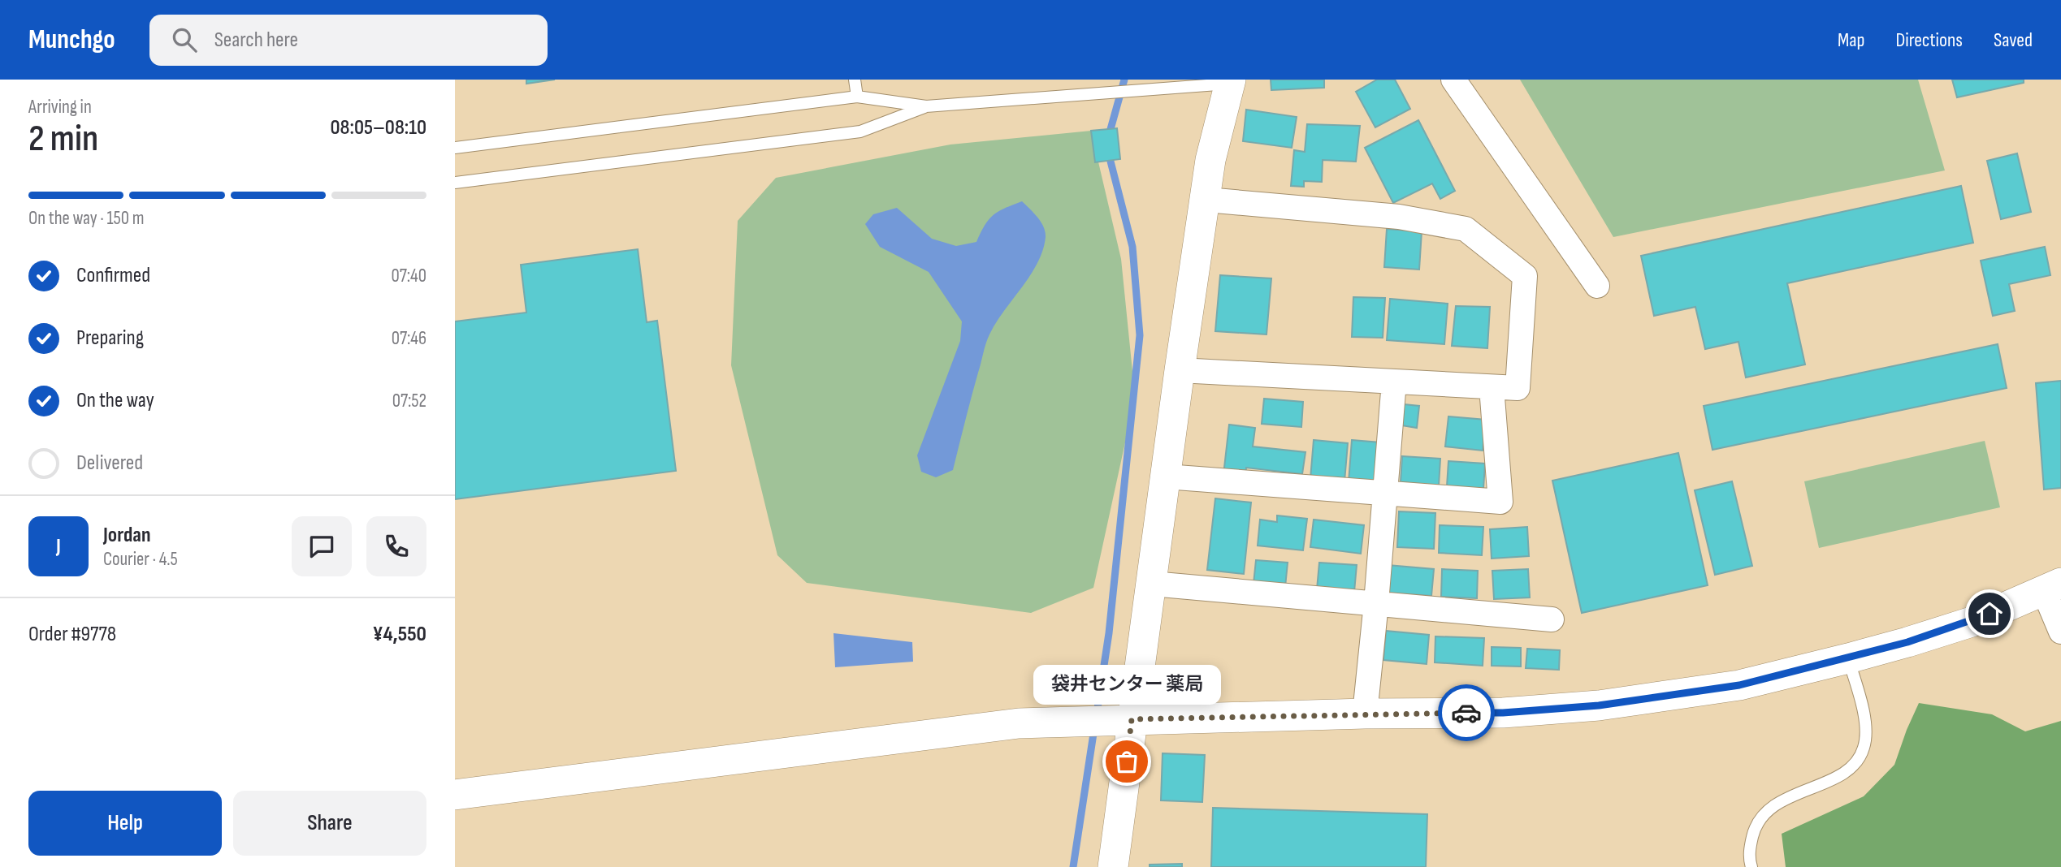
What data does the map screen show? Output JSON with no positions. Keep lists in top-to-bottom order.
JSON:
{
  "places": ["袋井センター 薬局"],
  "page": {
    "header": "Munchgo",
    "search": "Search here",
    "nav": ["Map", "Directions", "Saved"],
    "heading": ["2 min", "Arriving in", "08:05–08:10"],
    "panel": [
      "Jordan",
      "Courier · 4.5",
      "Order #9778",
      "¥4,550"
    ],
    "bar": "On the way · 150 m",
    "list": [
      ["Confirmed", "07:40"],
      ["Preparing", "07:46"],
      ["On the way", "07:52"],
      "Delivered"
    ],
    "round": "J",
    "bubble": "袋井センター 薬局",
    "buttons": ["Help", "Share"]
  }
}
